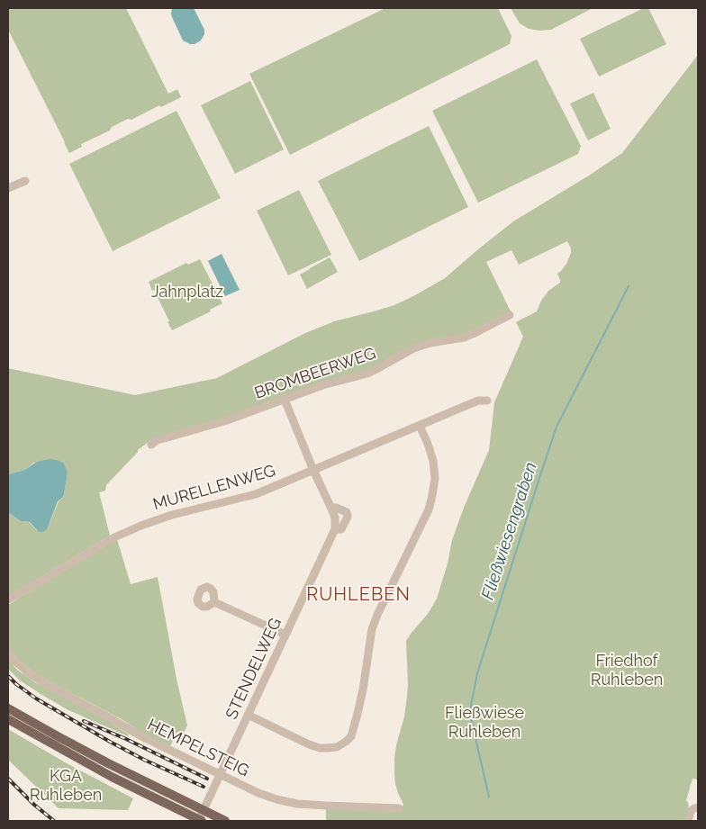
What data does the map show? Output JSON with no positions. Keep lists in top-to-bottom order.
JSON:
{
  "streets": {
    "street": [
      "BROMBEERWEG",
      "MURELLENWEG",
      "STENDELWEG",
      "HEMPELSTEIG"
    ]
  },
  "crossings": [
    ["STENDELWEG", "HEMPELSTEIG"]
  ],
  "districts": ["RUHLEBEN"],
  "water": ["Fließwiesengraben"],
  "parks": [
    "Jahnplatz",
    "Friedhof Ruhleben",
    "Fließwiese Ruhleben",
    "KGA Ruhleben"
  ]
}
